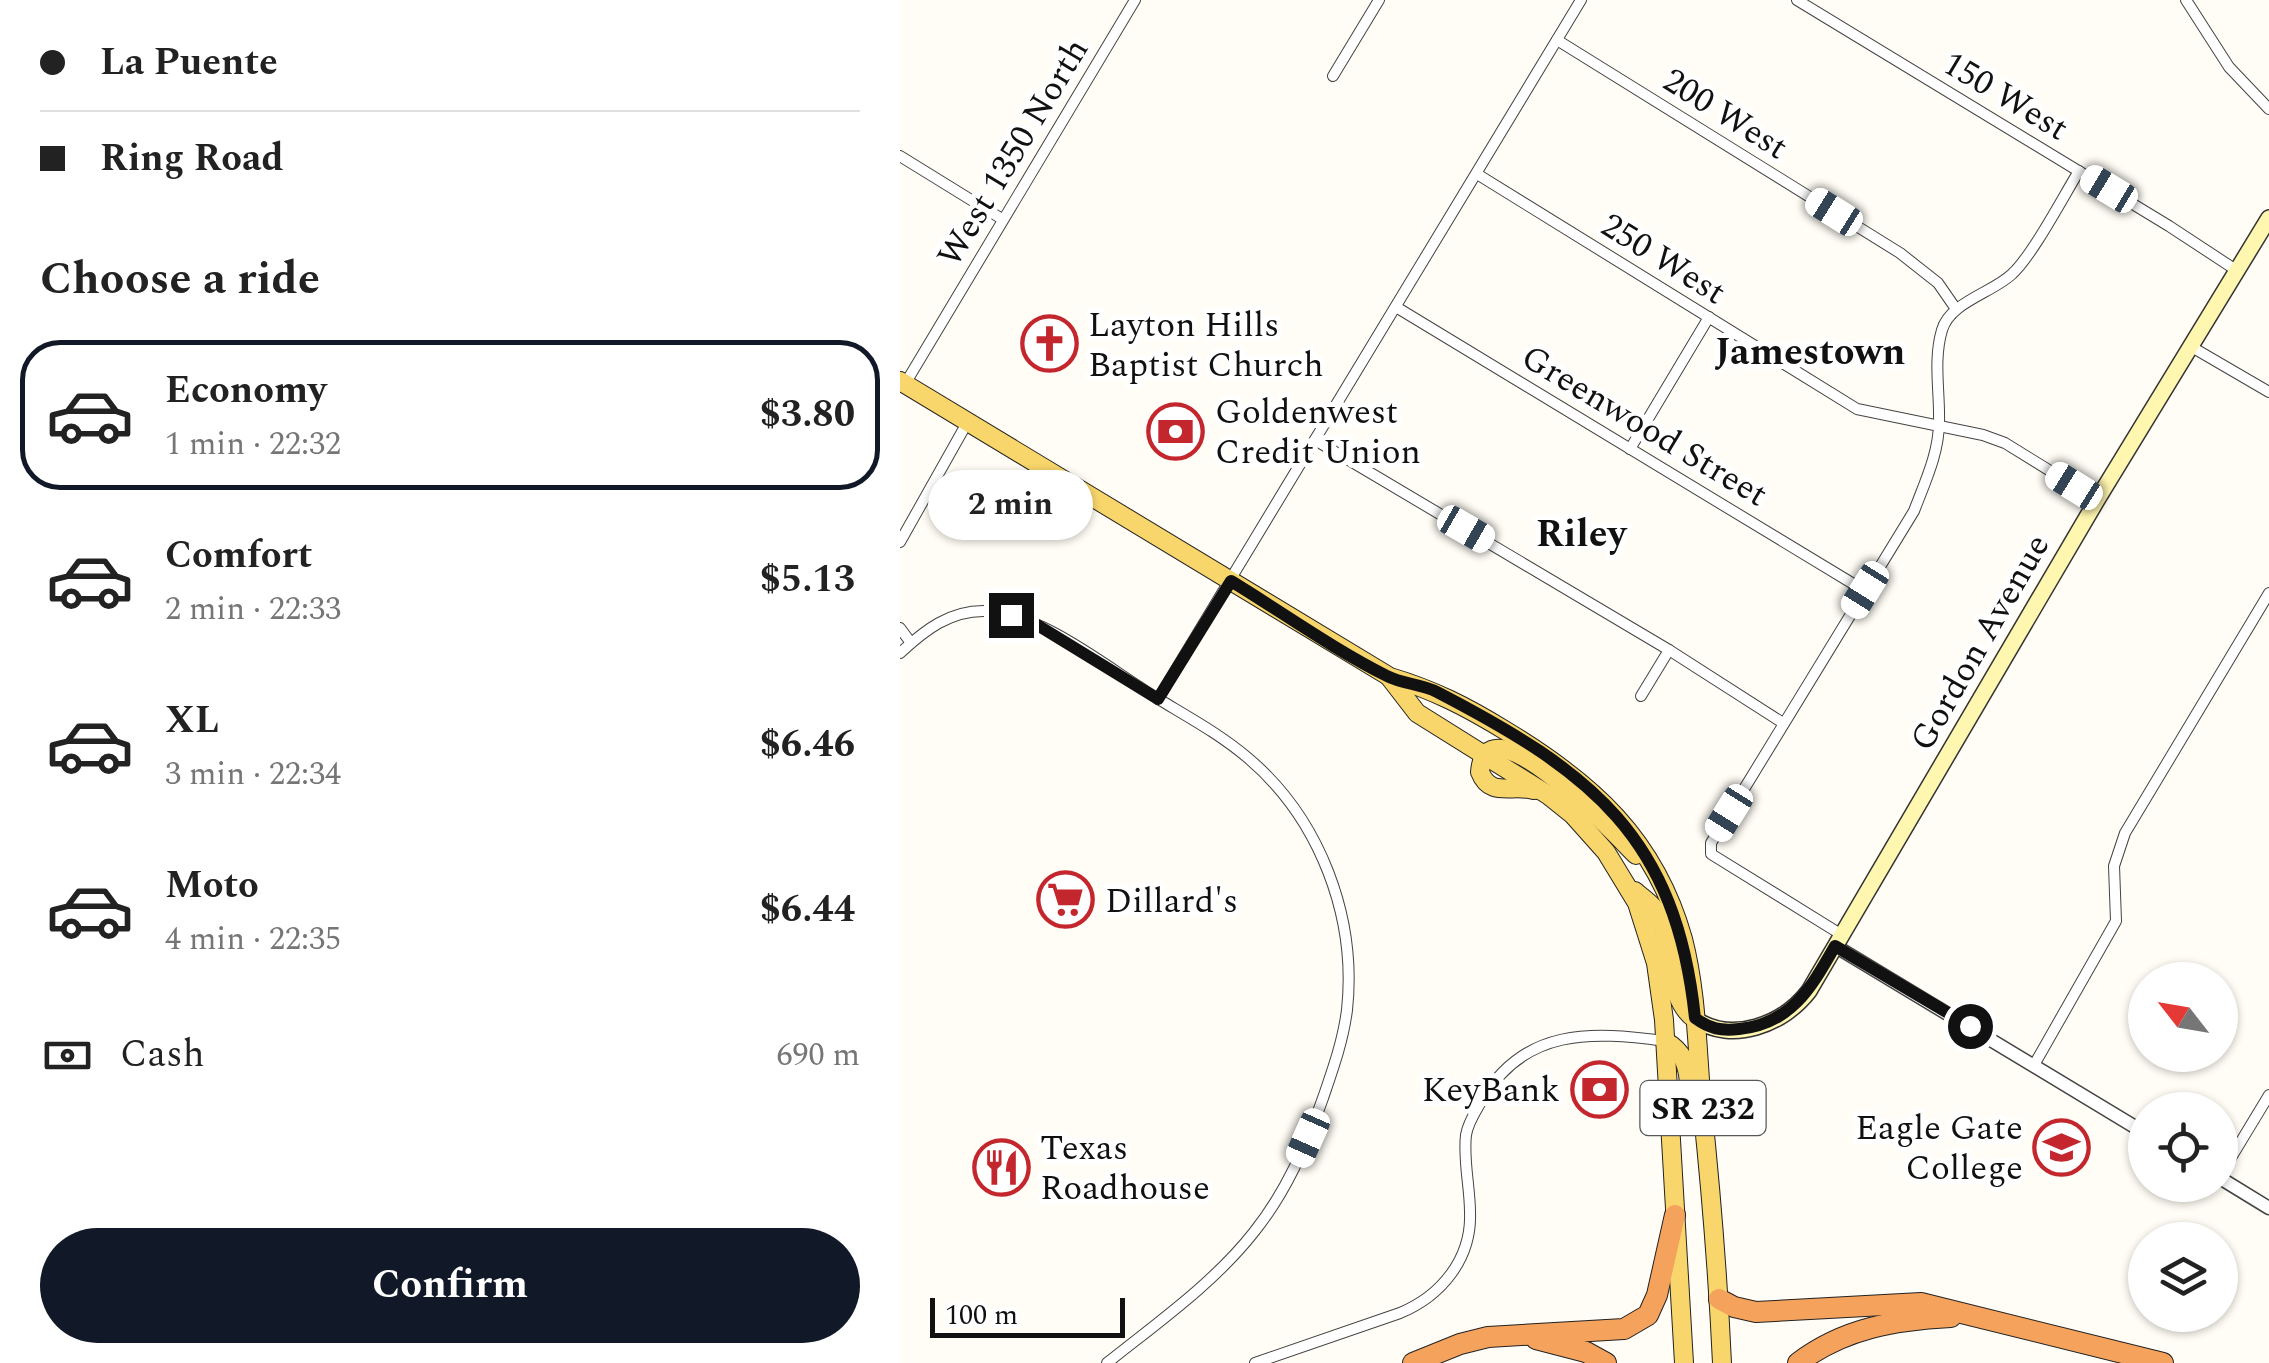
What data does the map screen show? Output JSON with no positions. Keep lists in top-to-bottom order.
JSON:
{
  "streets": {
    "main road": ["Gordon Avenue", "SR 232"],
    "street": [
      "150 West",
      "200 West",
      "West 1350 North",
      "250 West",
      "Greenwood Street"
    ]
  },
  "crossings": [
    ["150 West", "Gordon Avenue"],
    ["West 1350 North", "SR 232"],
    ["250 West", "Gordon Avenue"],
    ["Gordon Avenue", "SR 232"]
  ],
  "districts": ["Jamestown", "Riley"],
  "places": {
    "church": ["Layton Hills Baptist Church"],
    "bank": ["Goldenwest Credit Union", "KeyBank"],
    "supermarket": ["Dillard's"],
    "school or university": ["Eagle Gate College"],
    "restaurant": ["Texas Roadhouse"]
  },
  "scale_bar": "100 m",
  "north": "top left",
  "page": {
    "banner": ["La Puente", "Ring Road"],
    "heading": "Choose a ride",
    "list": [
      {
        "name": "Economy",
        "note": "1 min · 22:32",
        "value": "$3.80"
      },
      {
        "name": "Comfort",
        "note": "2 min · 22:33",
        "value": "$5.13"
      },
      {
        "name": "XL",
        "note": "3 min · 22:34",
        "value": "$6.46"
      },
      {
        "name": "Moto",
        "note": "4 min · 22:35",
        "value": "$6.44"
      }
    ],
    "bubble": "2 min",
    "pay": ["Cash", "690 m"],
    "buttons": "Confirm",
    "scale": "100 m"
  }
}
